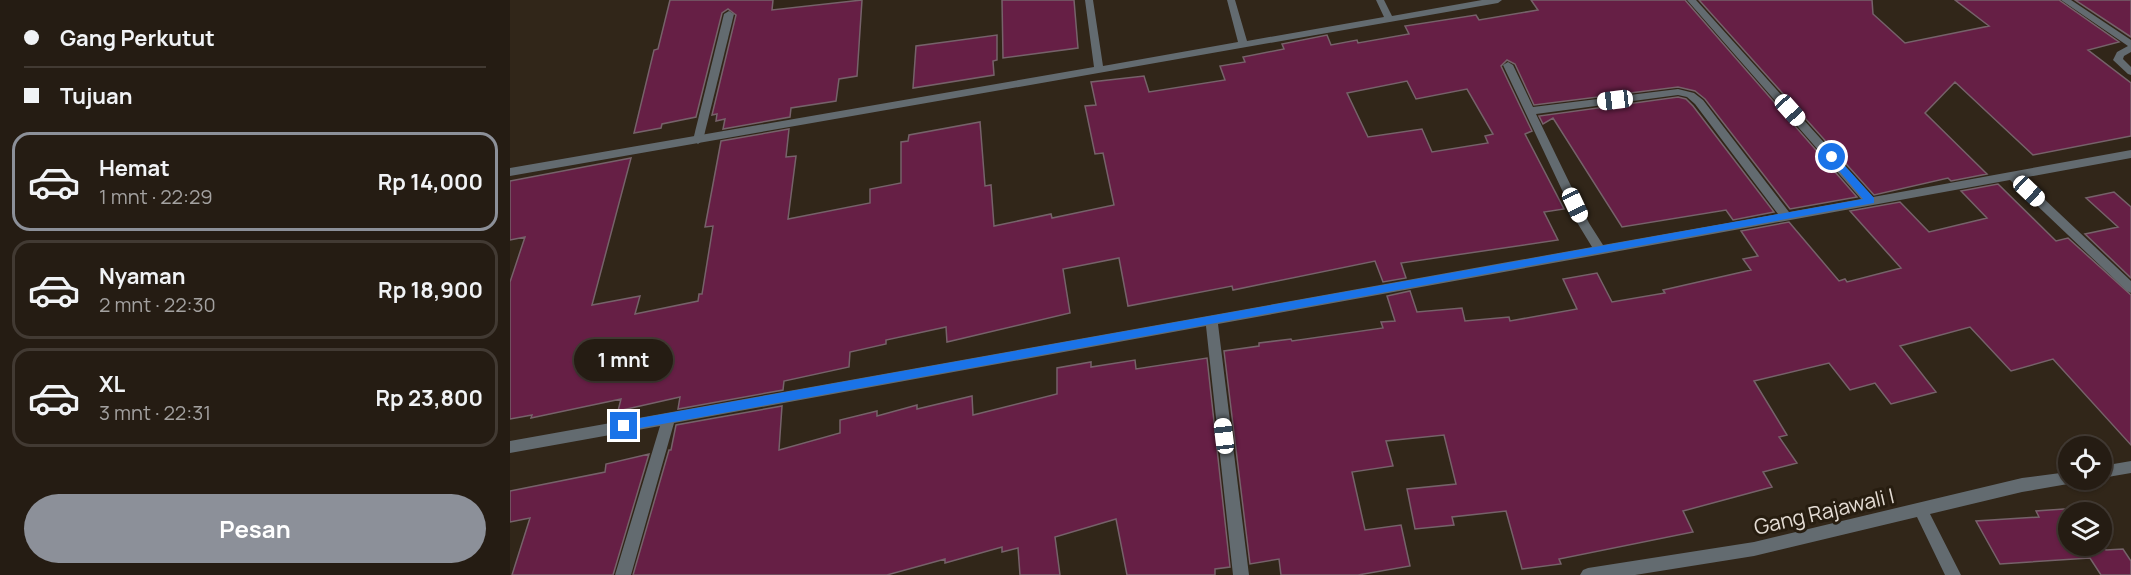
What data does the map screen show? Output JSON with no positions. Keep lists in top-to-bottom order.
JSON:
{
  "streets": {
    "street": ["Gang Rajawali I"]
  },
  "page": {
    "banner": ["Gang Perkutut", "Tujuan"],
    "list": [
      {
        "name": "Hemat",
        "note": "1 mnt · 22:29",
        "value": "Rp 14,000"
      },
      {
        "name": "Nyaman",
        "note": "2 mnt · 22:30",
        "value": "Rp 18,900"
      },
      {
        "name": "XL",
        "note": "3 mnt · 22:31",
        "value": "Rp 23,800"
      }
    ],
    "bubble": "1 mnt",
    "buttons": "Pesan"
  }
}
